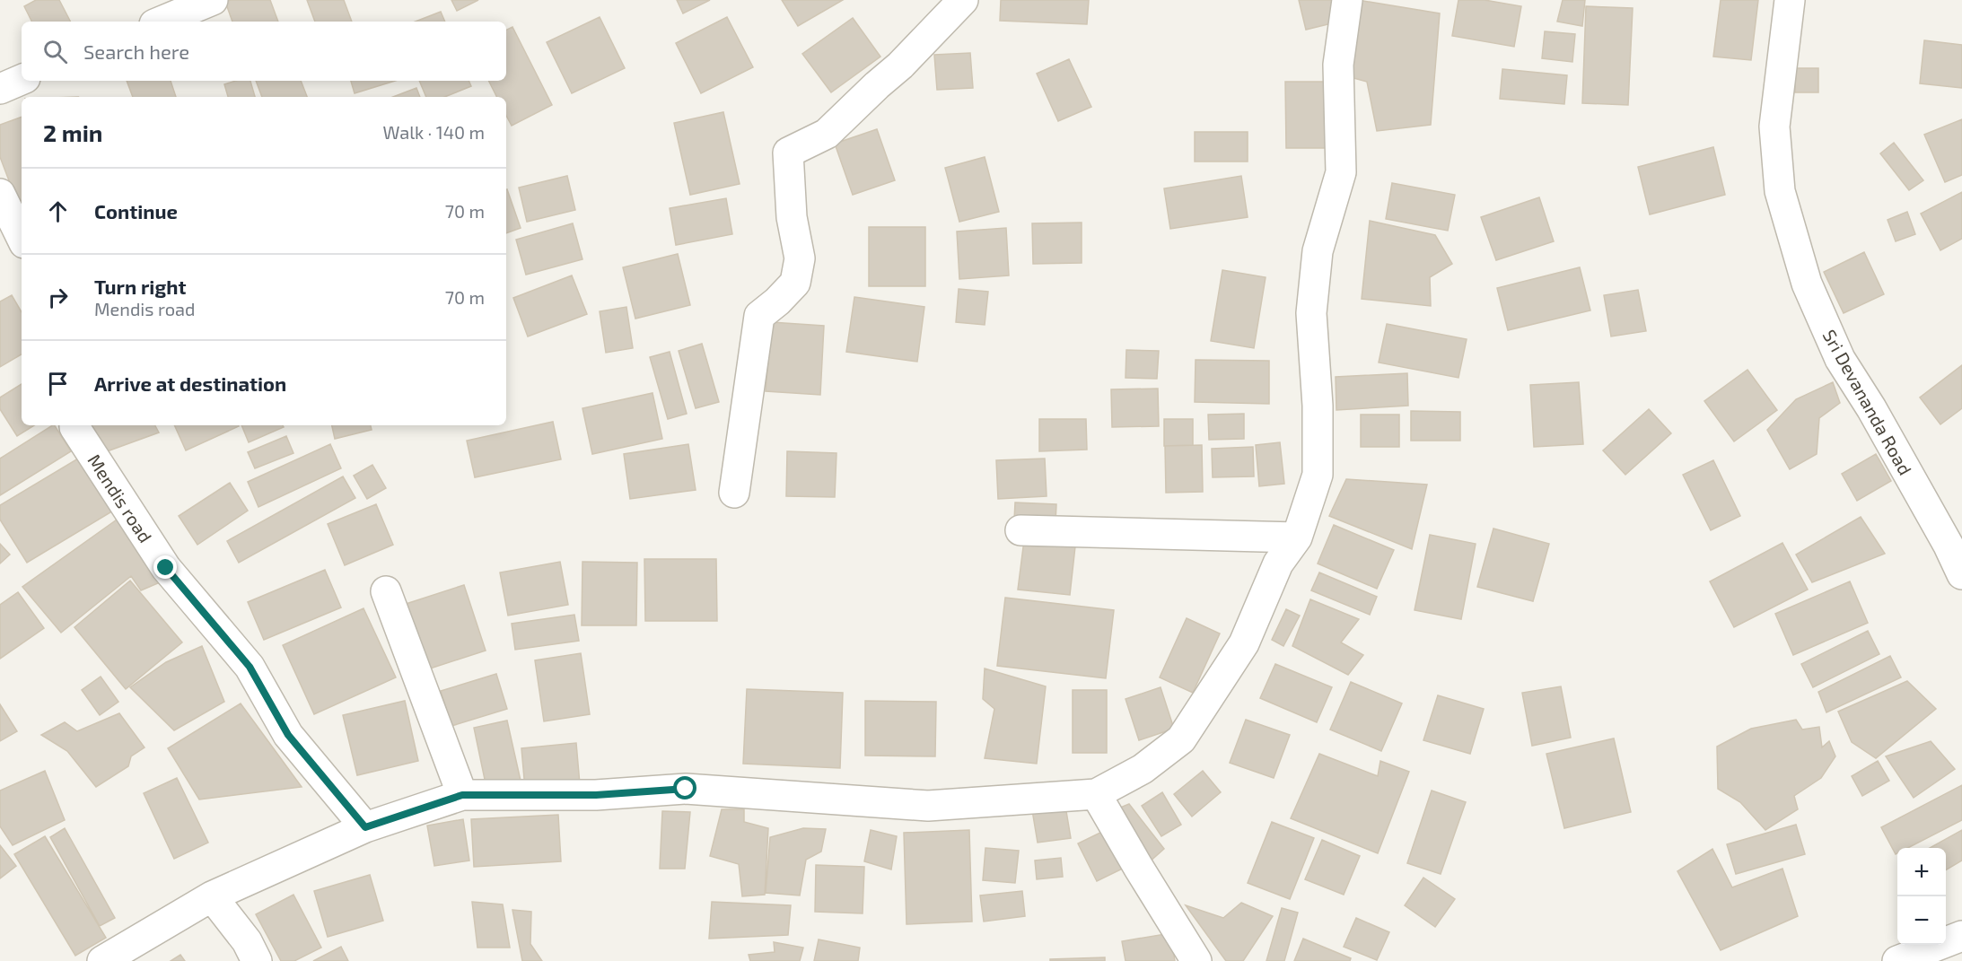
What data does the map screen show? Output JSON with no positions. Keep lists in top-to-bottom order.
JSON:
{
  "streets": {
    "street": ["Sri Devananda Road", "Mendis road"]
  },
  "page": {
    "search": "Search here",
    "heading": ["2 min", "Walk · 140 m"],
    "list": [
      ["Continue", "70 m"],
      ["Turn right", "Mendis road", "70 m"],
      "Arrive at destination"
    ],
    "map_buttons": ["+", "−"]
  }
}
